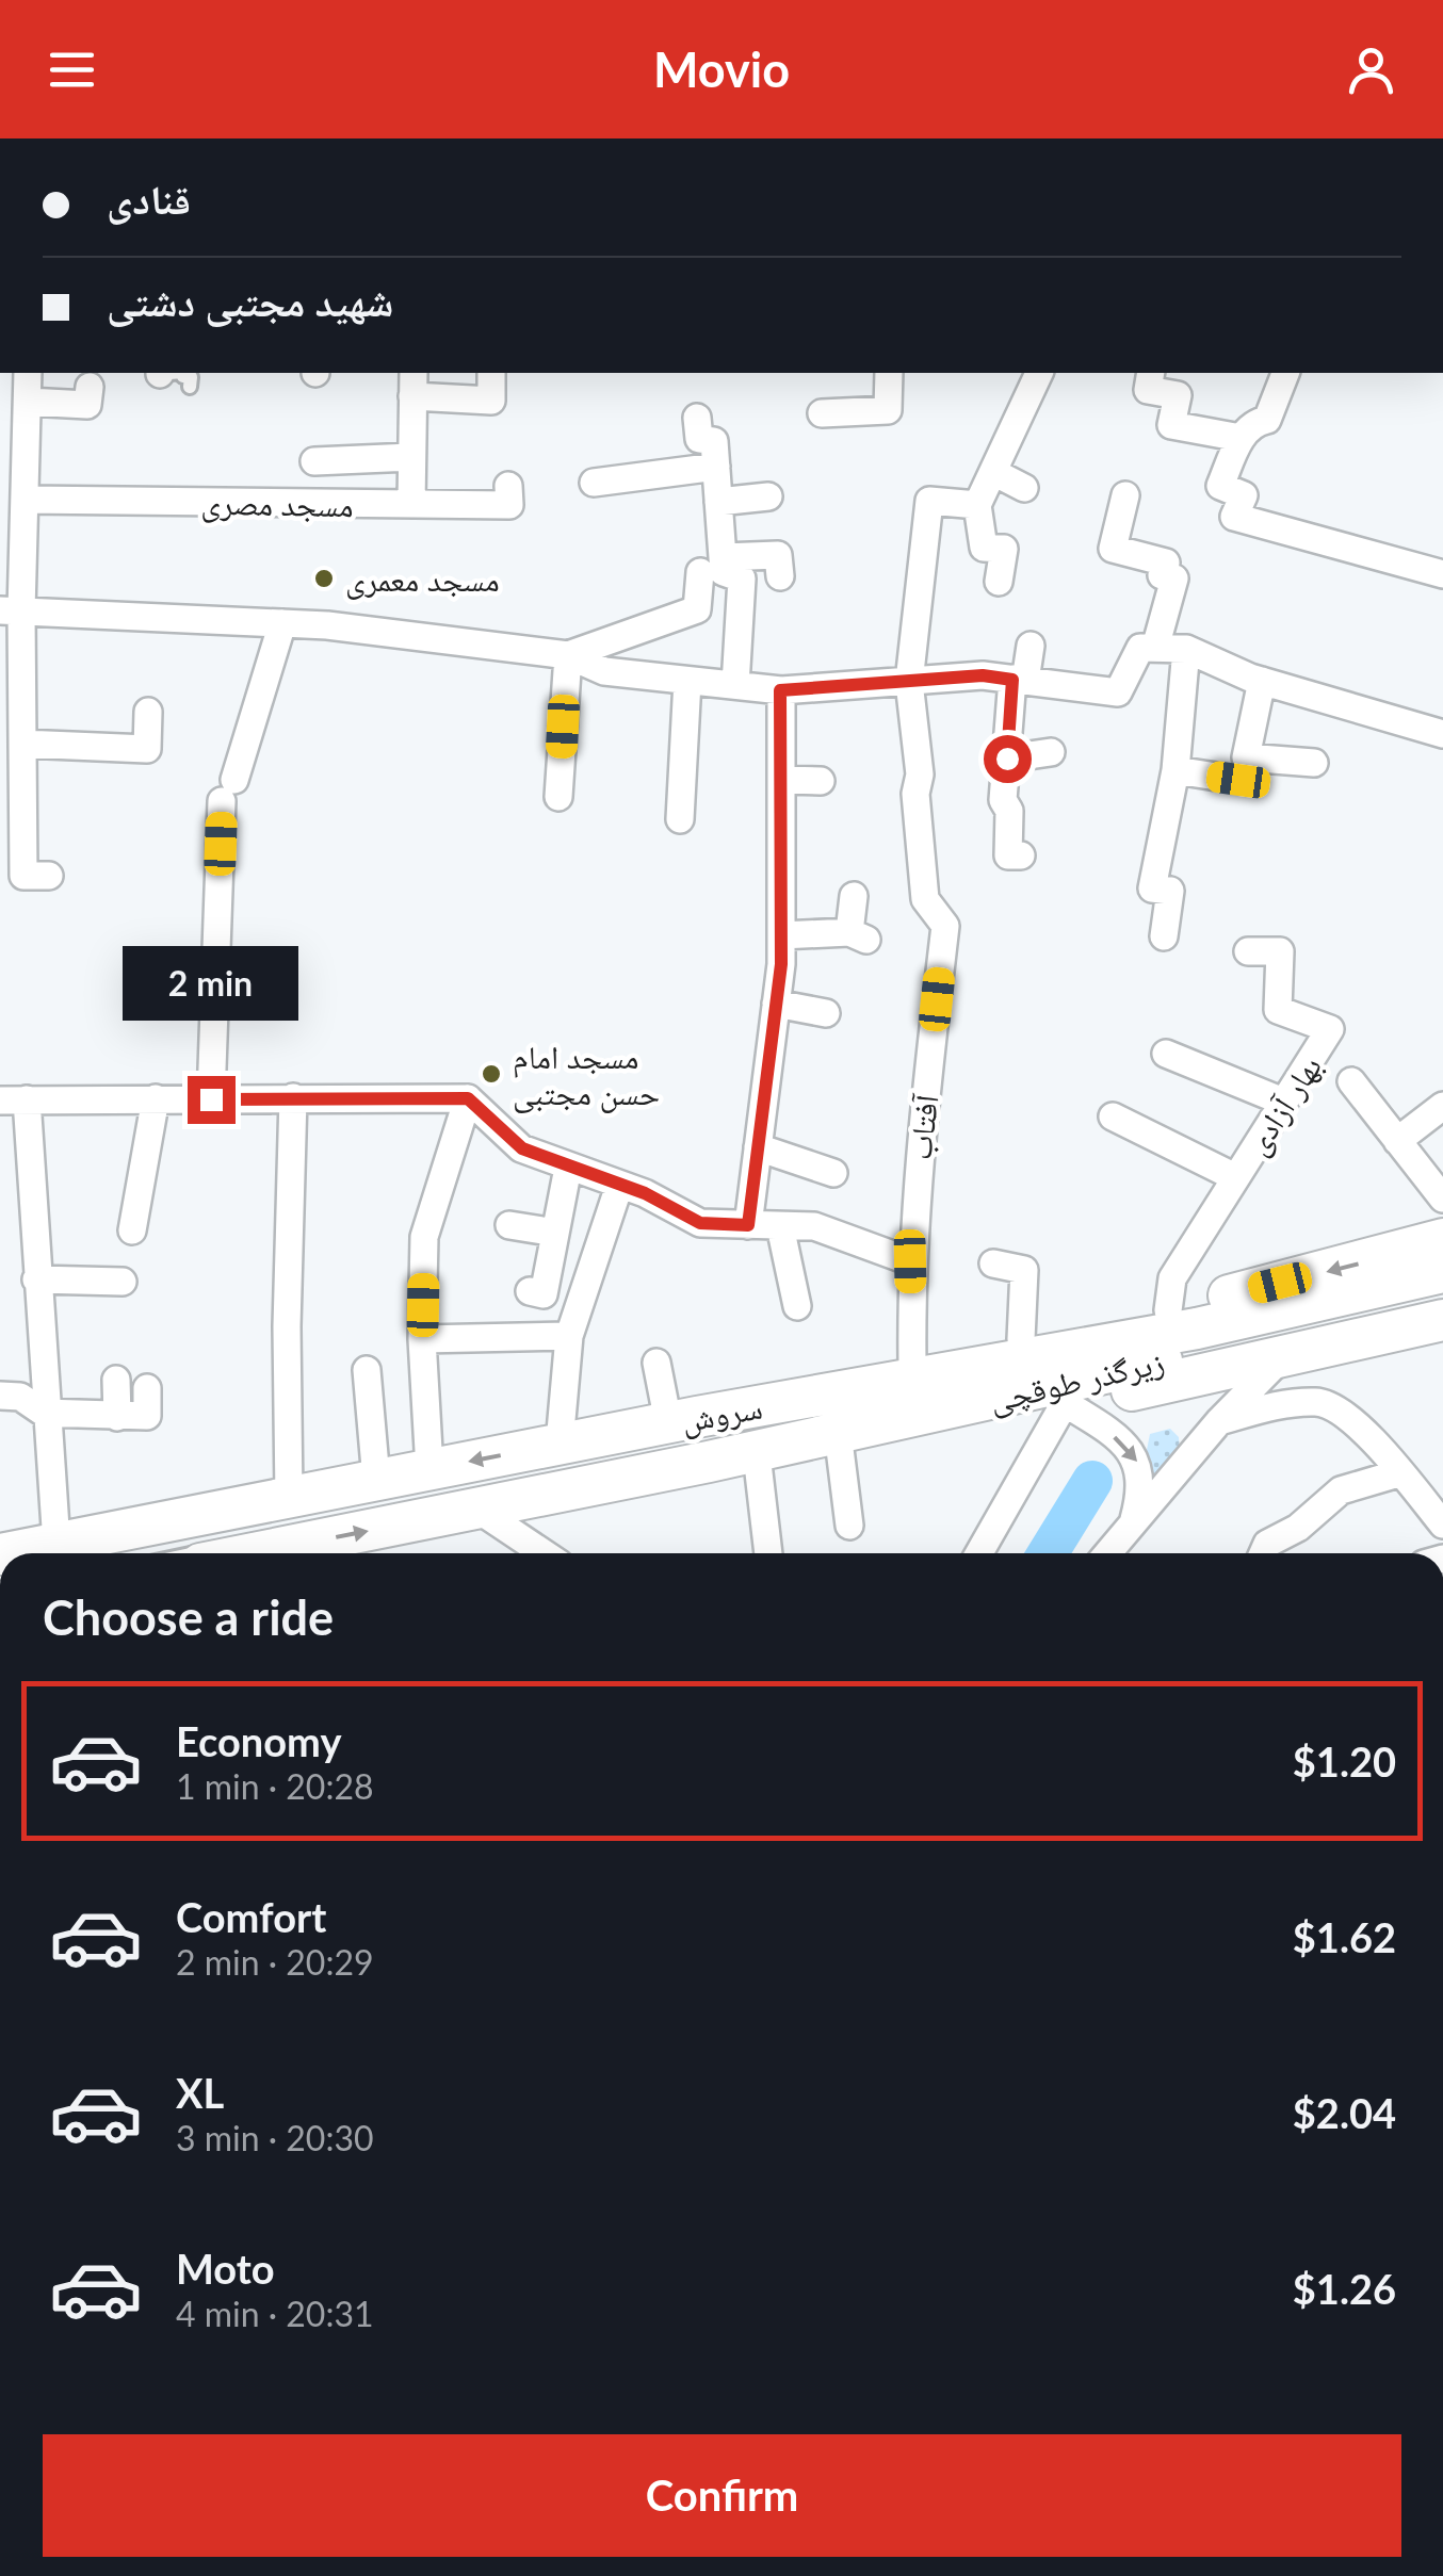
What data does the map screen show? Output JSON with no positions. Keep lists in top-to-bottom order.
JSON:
{
  "streets": {
    "main road": ["زیرگذر طوقچی", "سروش"],
    "street": ["مسجد مصری", "بهار آزادی", "آفتاب"]
  },
  "crossings": [
    ["زیرگذر طوقچی", "سروش"]
  ],
  "places": ["مسجد معمری", "مسجد امام حسن مجتبی"],
  "page": {
    "header": "Movio",
    "banner": ["قنادی", "شهید مجتبی دشتی"],
    "bubble": "2 min",
    "heading": "Choose a ride",
    "list": [
      {
        "name": "Economy",
        "note": "1 min · 20:28",
        "value": "$1.20"
      },
      {
        "name": "Comfort",
        "note": "2 min · 20:29",
        "value": "$1.62"
      },
      {
        "name": "XL",
        "note": "3 min · 20:30",
        "value": "$2.04"
      },
      {
        "name": "Moto",
        "note": "4 min · 20:31",
        "value": "$1.26"
      }
    ],
    "buttons": "Confirm"
  }
}
